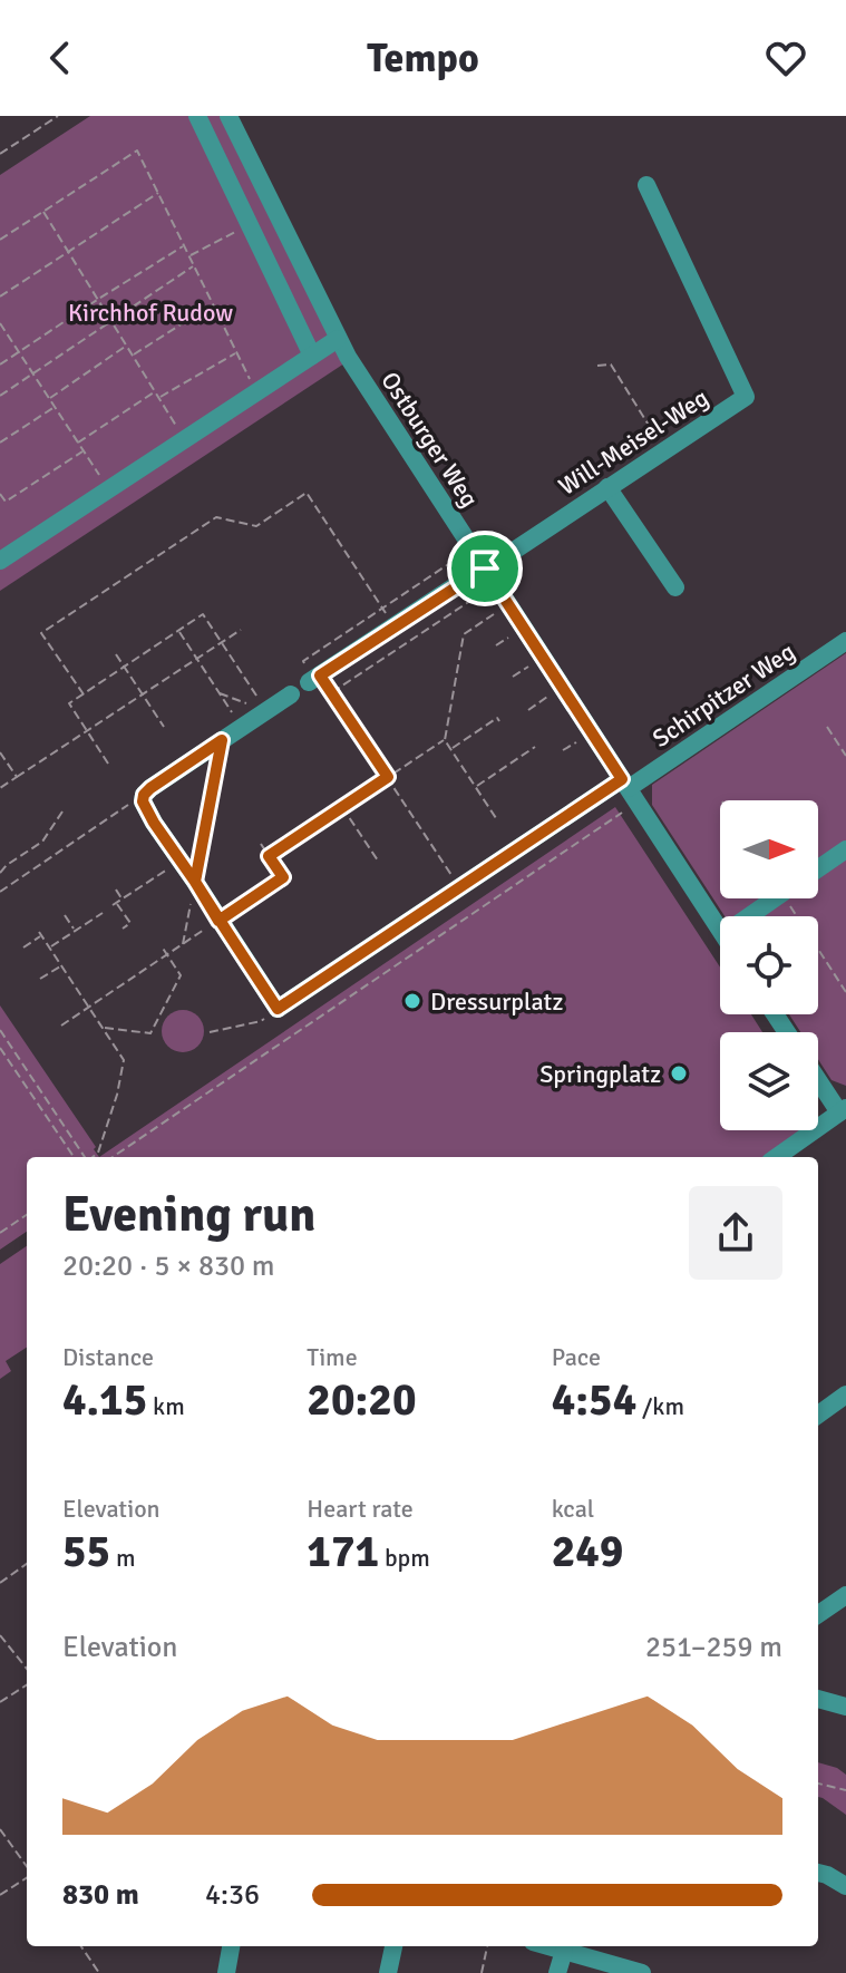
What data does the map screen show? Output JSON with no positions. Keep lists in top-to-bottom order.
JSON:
{
  "streets": {
    "street": ["Ostburger Weg", "Will-Meisel-Weg", "Schirpitzer Weg"]
  },
  "crossings": [
    ["Ostburger Weg", "Will-Meisel-Weg"],
    ["Ostburger Weg", "Schirpitzer Weg"]
  ],
  "parks": ["Kirchhof Rudow"],
  "places": ["Dressurplatz", "Springplatz"],
  "north": "right",
  "page": {
    "header": "Tempo",
    "heading": ["Evening run", "20:20 · 5 × 830 m"],
    "stats": [
      ["Distance", "4.15 km"],
      ["Time", "20:20"],
      ["Pace", "4:54 /km"],
      ["Elevation", "55 m"],
      ["Heart rate", "171 bpm"],
      ["kcal", "249"]
    ],
    "chart": ["Elevation", "251–259 m"],
    "list": [
      {
        "name": "830 m",
        "note": "4:36"
      }
    ]
  }
}
